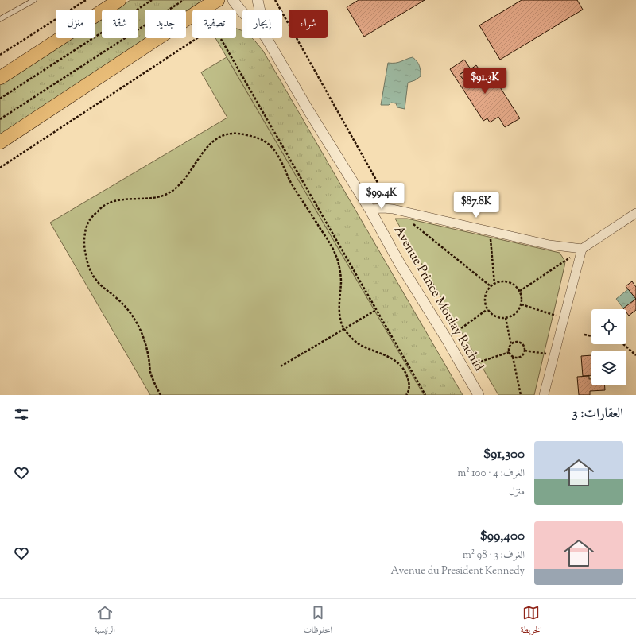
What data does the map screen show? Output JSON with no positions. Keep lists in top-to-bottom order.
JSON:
{
  "streets": {
    "street": ["Avenue Prince Moulay Rachid"]
  },
  "page": {
    "chip": [
      "شراء",
      "إيجار",
      "تصفية",
      "جديد",
      "شقة",
      "منزل"
    ],
    "price": ["$91.3K", "$99.4K", "$87.8K"],
    "heading": "العقارات: 3",
    "list": [
      {
        "name": "$91,300",
        "note": "الغرف: 4 · 100 m² · منزل"
      },
      {
        "name": "$99,400",
        "note": "الغرف: 3 · 98 m² · Avenue du President Kennedy"
      }
    ],
    "tabs": ["الخريطة", "المحفوظات", "الرئيسية"]
  }
}
